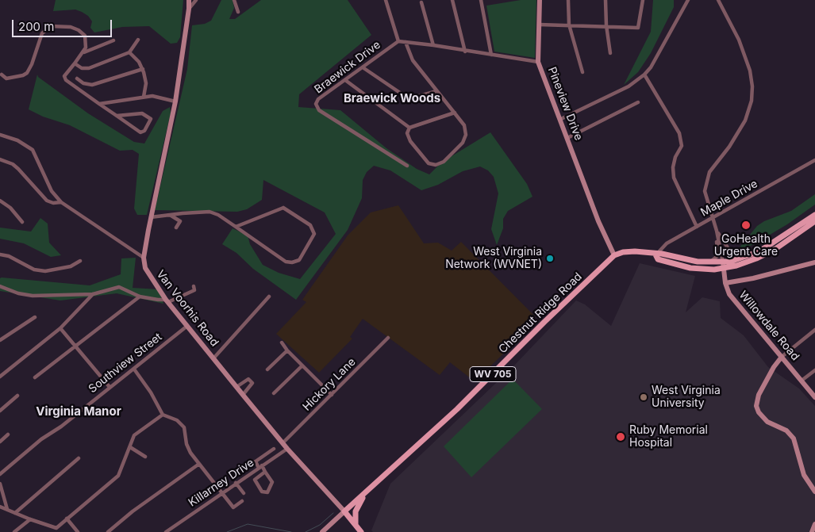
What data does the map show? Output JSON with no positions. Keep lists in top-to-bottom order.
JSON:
{
  "streets": {
    "main road": ["Van Voorhis Road", "Chestnut Ridge Road", "WV 705"],
    "street": [
      "Braewick Drive",
      "Pineview Drive",
      "Maple Drive",
      "Willowdale Road",
      "Southview Street",
      "Hickory Lane",
      "Killarney Drive"
    ]
  },
  "crossings": [
    ["Pineview Drive", "Chestnut Ridge Road"],
    ["Van Voorhis Road", "Chestnut Ridge Road"],
    ["Van Voorhis Road", "Southview Street"],
    ["Van Voorhis Road", "Hickory Lane"],
    ["Van Voorhis Road", "Killarney Drive"]
  ],
  "districts": ["Braewick Woods", "Virginia Manor"],
  "places": [
    "GoHealth Urgent Care",
    "West Virginia Network (WVNET)",
    "West Virginia University",
    "Ruby Memorial Hospital"
  ],
  "scale_bar": "200 m"
}
